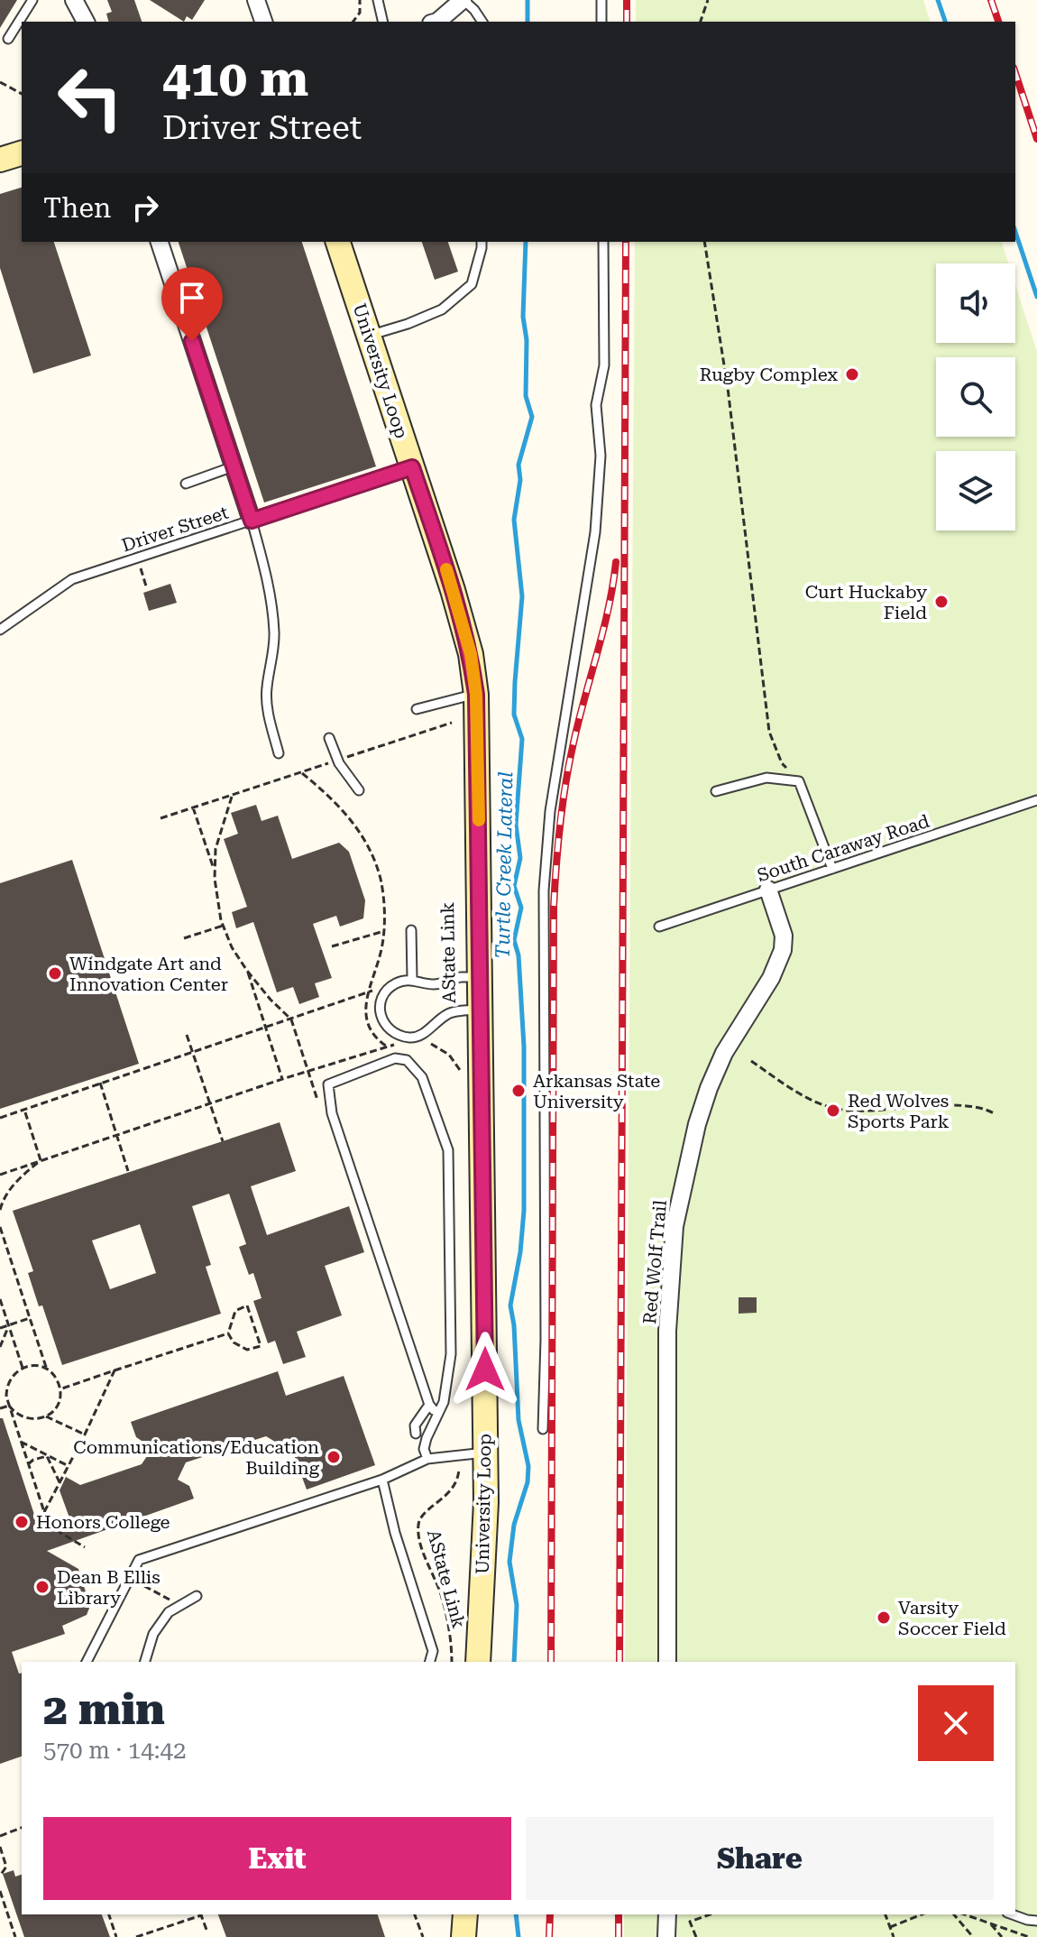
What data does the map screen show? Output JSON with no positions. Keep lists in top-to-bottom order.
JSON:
{
  "streets": {
    "street": ["University Loop", "Red Wolf Trail"],
    "lane": ["Driver Street", "South Caraway Road"],
    "path": ["AState Link"]
  },
  "crossings": [
    ["University Loop", "Driver Street"],
    ["South Caraway Road", "Red Wolf Trail"]
  ],
  "water": ["Turtle Creek Lateral"],
  "places": [
    "Rugby Complex",
    "Curt Huckaby Field",
    "Windgate Art and Innovation Center",
    "Arkansas State University",
    "Red Wolves Sports Park",
    "Communications/Education Building",
    "Honors College",
    "Dean B Ellis Library",
    "Varsity Soccer Field"
  ],
  "page": {
    "turn": ["410 m", "Driver Street"],
    "then": "Then",
    "heading": ["2 min", "570 m · 14:42"],
    "buttons": ["Exit", "Share"]
  }
}
